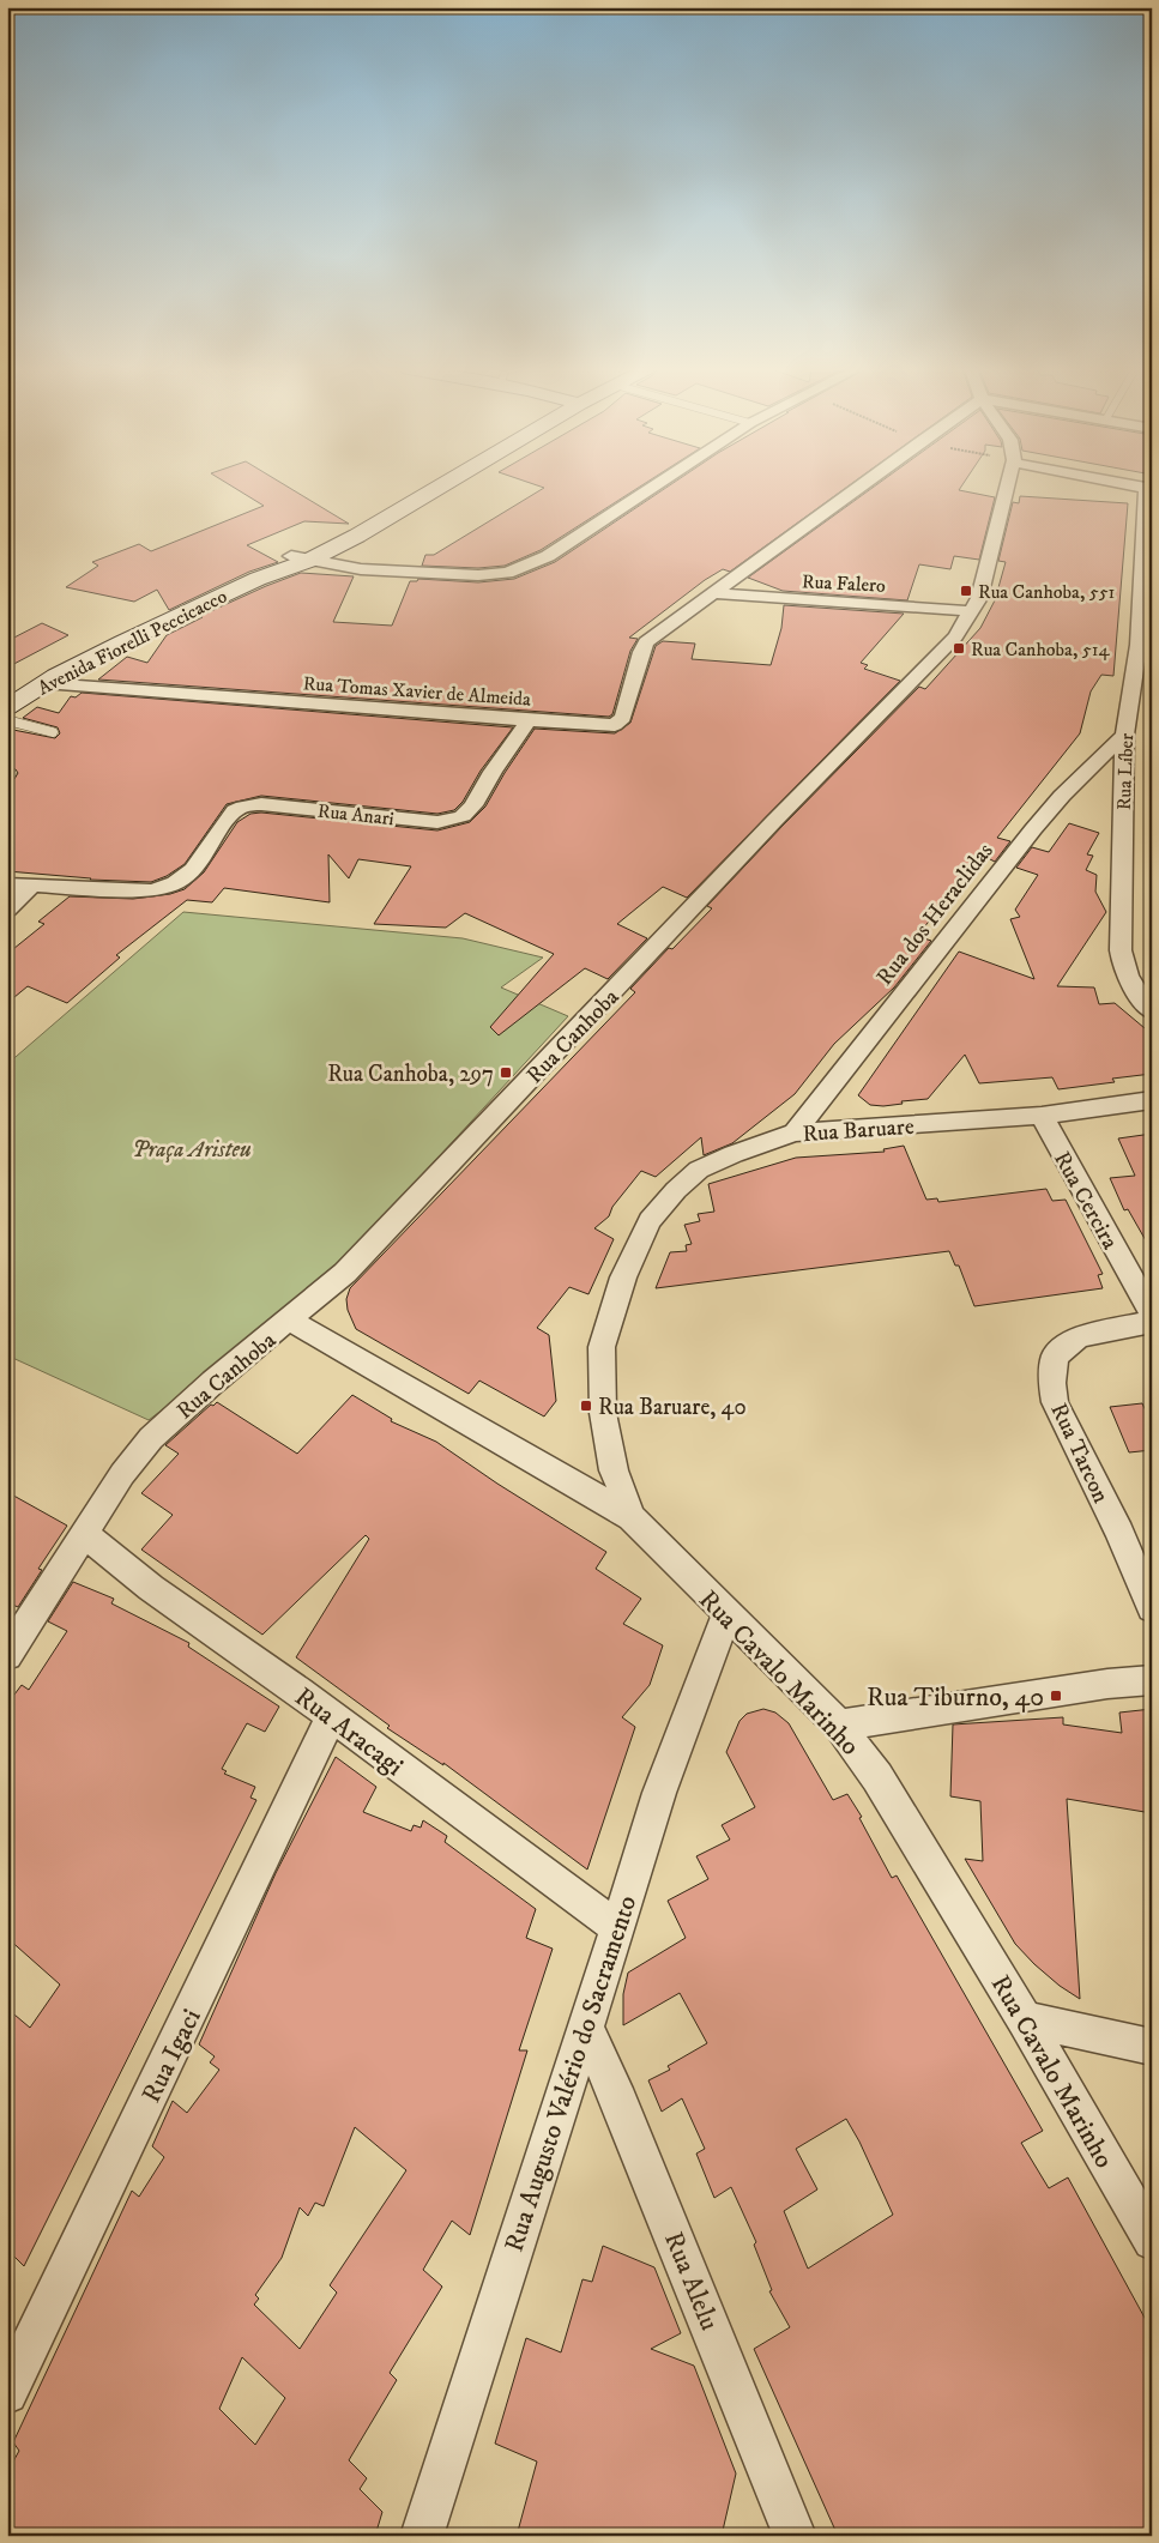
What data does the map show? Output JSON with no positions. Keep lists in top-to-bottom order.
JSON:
{
  "streets": {
    "main road": ["Avenida Fiorelli Peccicacco"],
    "street": [
      "Rua Falero",
      "Rua Tomas Xavier de Almeida",
      "Rua Líber",
      "Rua Anari",
      "Rua dos Heraclidas",
      "Rua Canhoba",
      "Rua Baruare",
      "Rua Cercira",
      "Rua Tarcon",
      "Rua Cavalo Marinho",
      "Rua Aracagi",
      "Rua Igaci",
      "Rua Augusto Valério do Sacramento",
      "Rua Alelu"
    ]
  },
  "crossings": [
    ["Rua Falero", "Rua Tomas Xavier de Almeida"],
    ["Rua Falero", "Rua Canhoba"],
    ["Avenida Fiorelli Peccicacco", "Rua Tomas Xavier de Almeida"],
    ["Rua Tomas Xavier de Almeida", "Rua Anari"],
    ["Rua Líber", "Rua dos Heraclidas"],
    ["Rua dos Heraclidas", "Rua Baruare"],
    ["Rua Canhoba", "Rua Cavalo Marinho"],
    ["Rua Canhoba", "Rua Aracagi"],
    ["Rua Baruare", "Rua Cercira"],
    ["Rua Baruare", "Rua Cavalo Marinho"],
    ["Rua Cavalo Marinho", "Rua Augusto Valério do Sacramento"],
    ["Rua Aracagi", "Rua Igaci"],
    ["Rua Aracagi", "Rua Augusto Valério do Sacramento"],
    ["Rua Augusto Valério do Sacramento", "Rua Alelu"]
  ],
  "parks": ["Praça Aristeu"],
  "places": {
    "transit": [
      "Rua Canhoba, 551",
      "Rua Canhoba, 514",
      "Rua Canhoba, 297",
      "Rua Baruare, 40",
      "Rua Tiburno, 40"
    ]
  }
}
